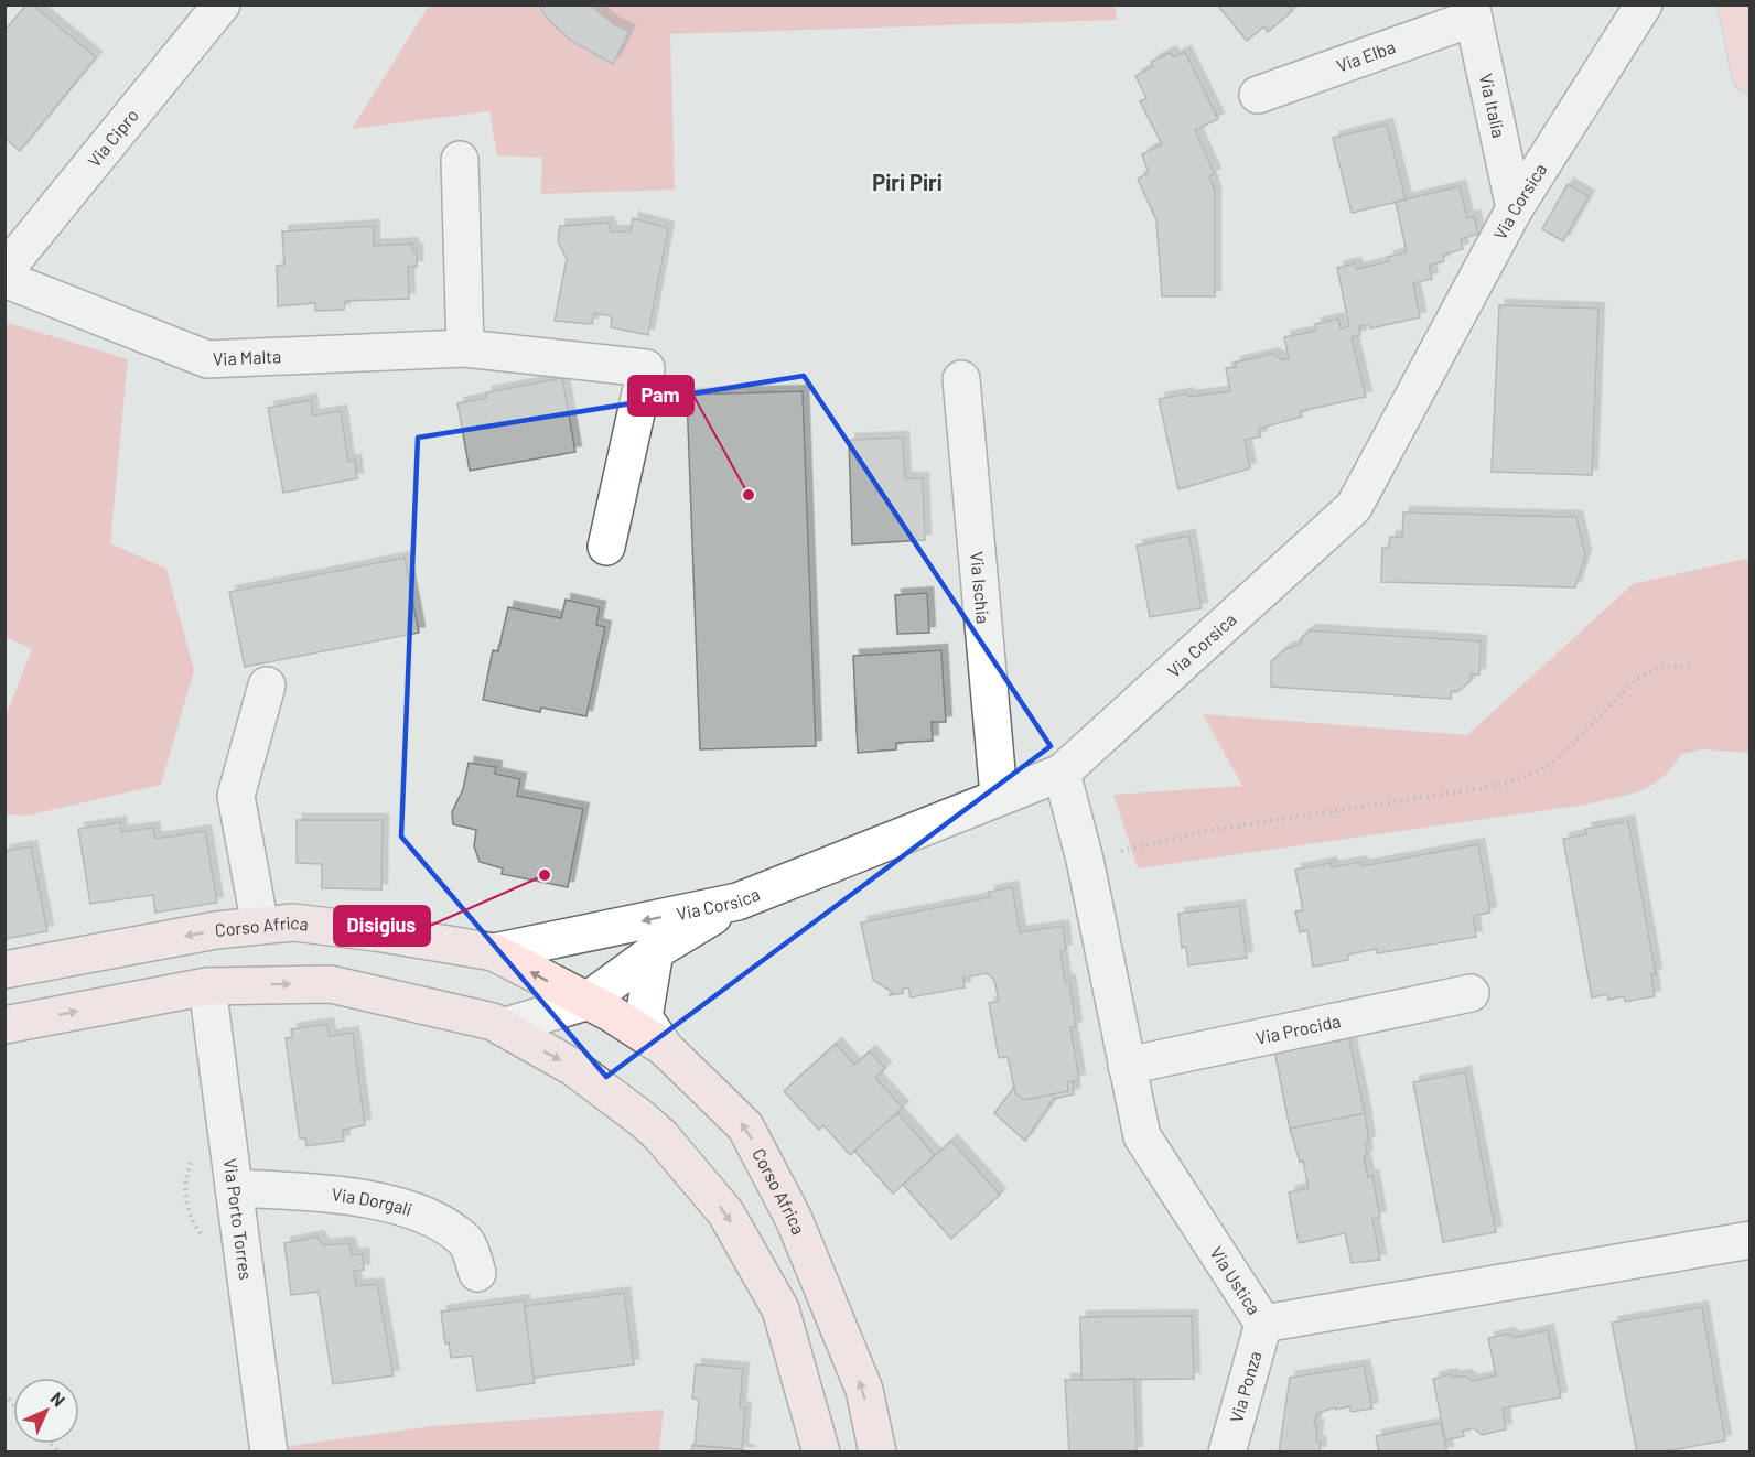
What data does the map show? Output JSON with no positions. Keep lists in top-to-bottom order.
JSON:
{
  "streets": {
    "street": [
      "Via Elba",
      "Via Italia",
      "Via Cipro",
      "Via Corsica",
      "Via Malta",
      "Via Ischia",
      "Corso Africa",
      "Via Procida",
      "Via Dorgali",
      "Via Porto Torres",
      "Via Ustica",
      "Via Ponza"
    ]
  },
  "crossings": [
    ["Via Elba", "Via Italia"],
    ["Via Italia", "Via Corsica"],
    ["Via Corsica", "Via Ischia"],
    ["Via Corsica", "Corso Africa"],
    ["Via Corsica", "Via Ustica"],
    ["Via Procida", "Via Ustica"],
    ["Via Dorgali", "Via Porto Torres"],
    ["Via Ustica", "Via Ponza"]
  ],
  "districts": ["Piri Piri"],
  "places": ["Pam", "Disigius"],
  "north": "top right"
}
